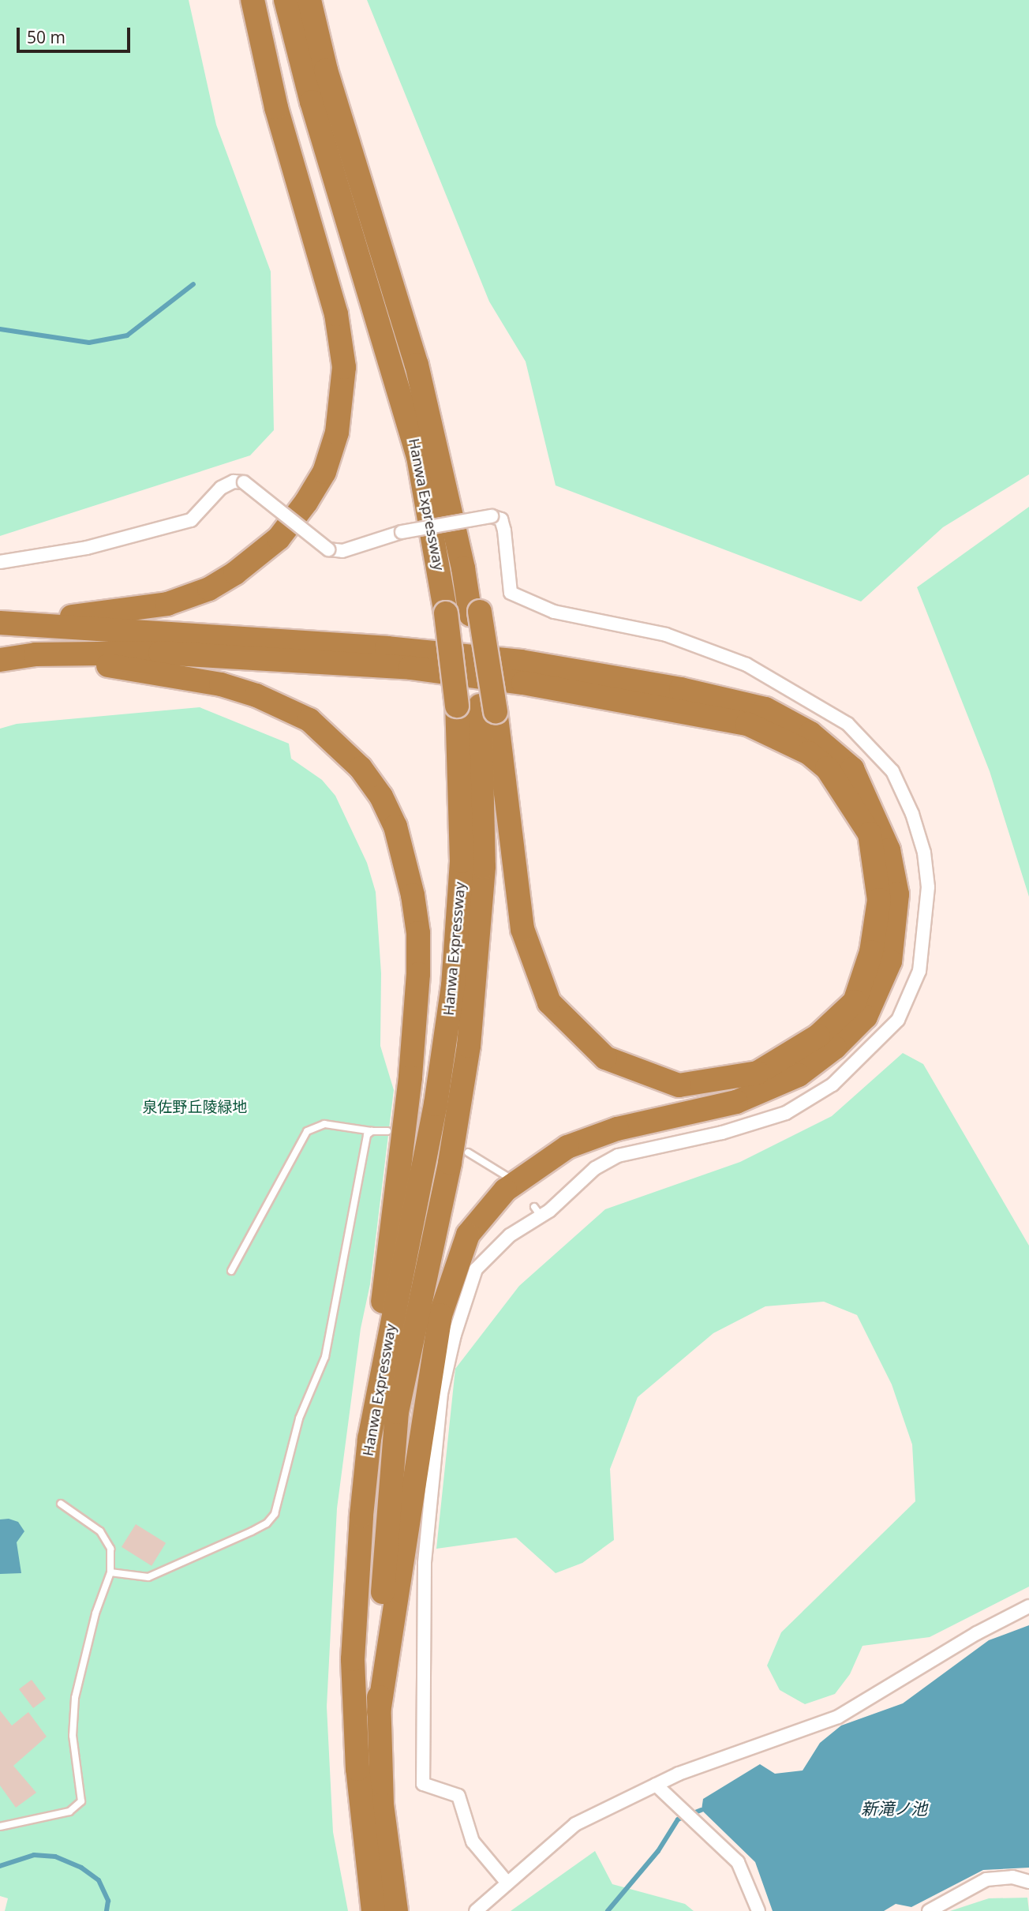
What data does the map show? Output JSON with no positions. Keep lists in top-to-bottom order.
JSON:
{
  "streets": {
    "highway": ["Hanwa Expressway"]
  },
  "water": ["新滝ノ池"],
  "parks": ["泉佐野丘陵緑地"],
  "scale_bar": "50 m"
}
